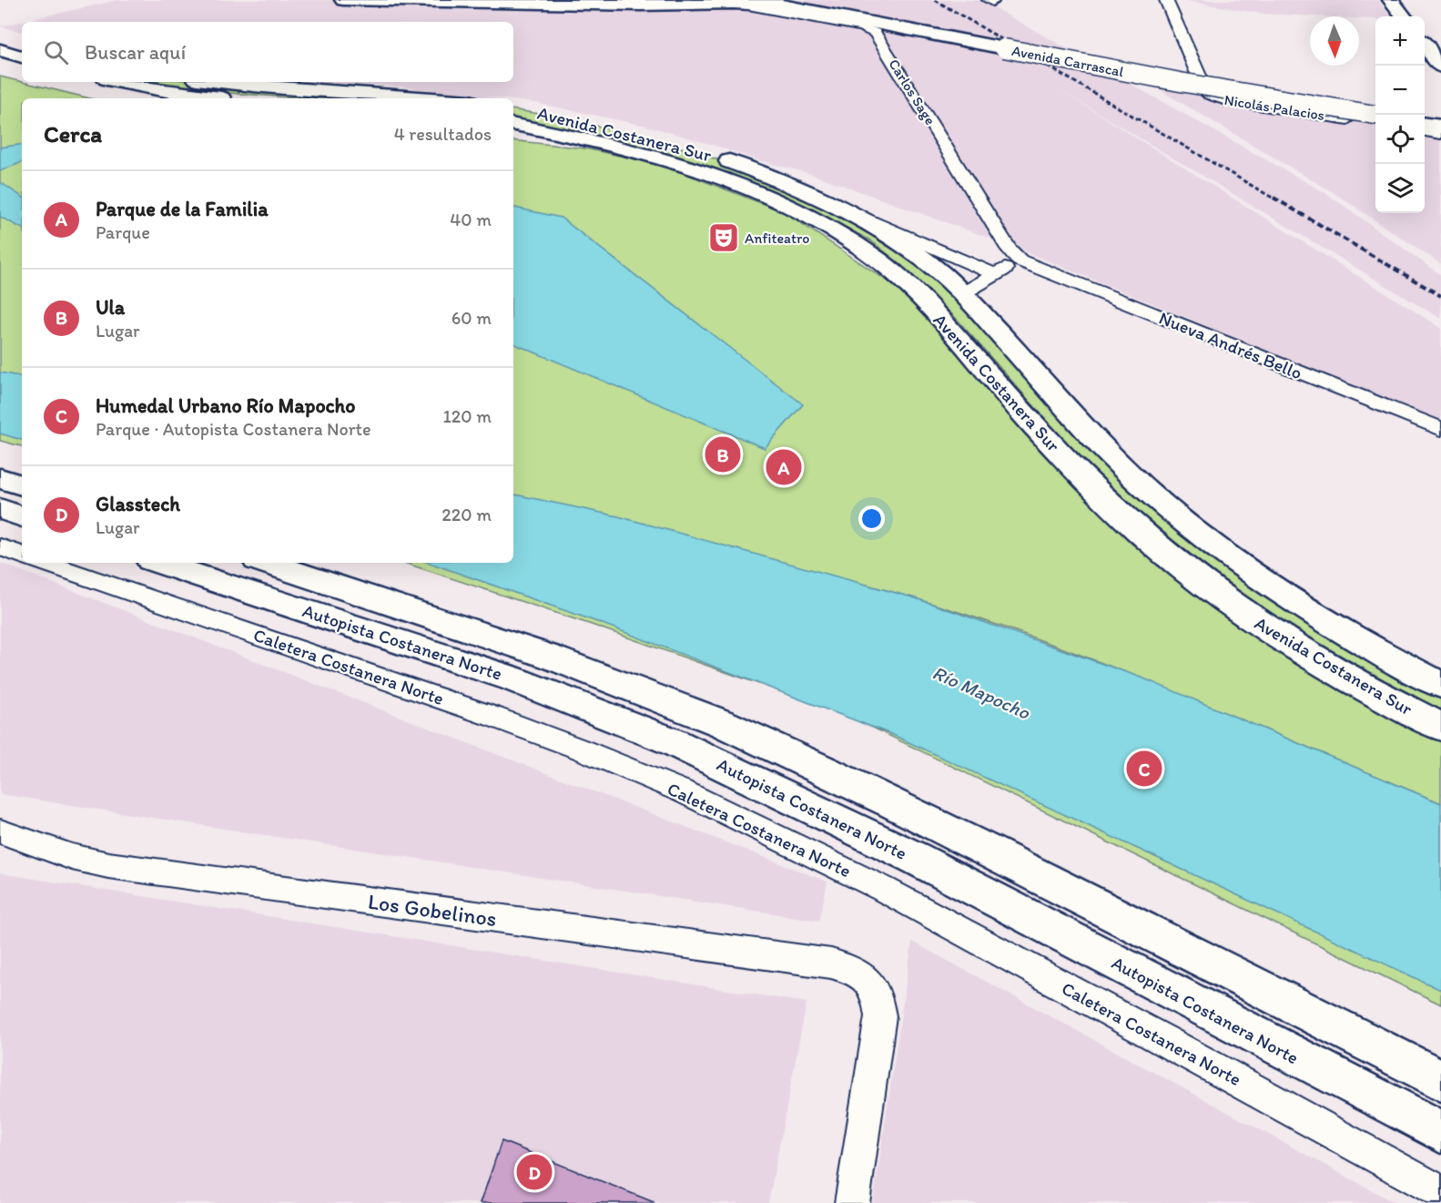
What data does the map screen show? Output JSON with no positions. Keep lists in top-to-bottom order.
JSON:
{
  "streets": {
    "main road": ["Avenida Carrascal", "Avenida Costanera Sur", "Autopista Costanera Norte"],
    "street": [
      "Carlos Sage",
      "Nicolás Palacios",
      "Nueva Andrés Bello",
      "Caletera Costanera Norte",
      "Los Gobelinos"
    ]
  },
  "crossings": [
    ["Carlos Sage", "Nueva Andrés Bello"]
  ],
  "water": ["Río Mapocho"],
  "places": {
    "theatre": ["Anfiteatro"]
  },
  "north": "bottom",
  "page": {
    "map_buttons": ["+", "−"],
    "search": "Buscar aquí",
    "heading": ["Cerca", "4 resultados"],
    "list": [
      {
        "mark": "A",
        "name": "Parque de la Familia",
        "note": "Parque",
        "value": "40 m"
      },
      {
        "mark": "B",
        "name": "Ula",
        "note": "Lugar",
        "value": "60 m"
      },
      {
        "mark": "C",
        "name": "Humedal Urbano Río Mapocho",
        "note": "Parque · Autopista Costanera Norte",
        "value": "120 m"
      },
      {
        "mark": "D",
        "name": "Glasstech",
        "note": "Lugar",
        "value": "220 m"
      }
    ],
    "pins": [
      "B",
      "A",
      "C",
      "D"
    ]
  }
}
